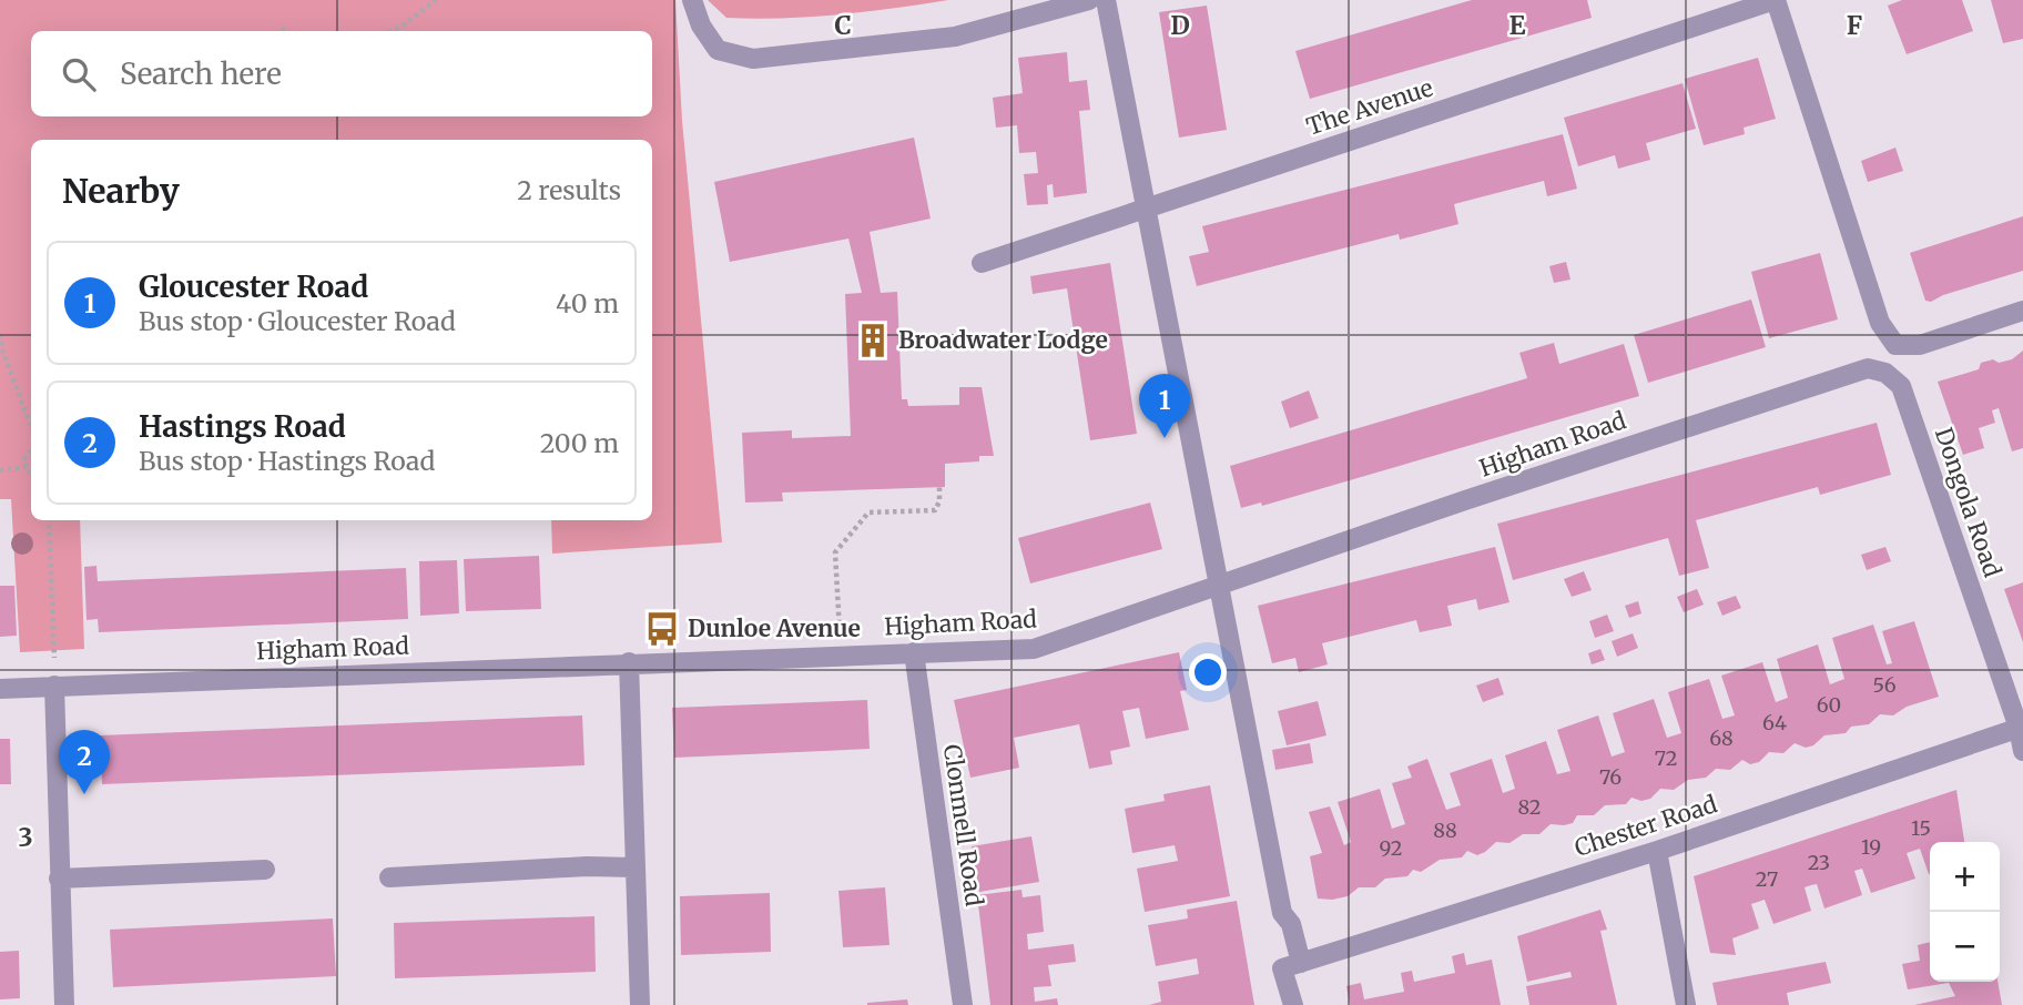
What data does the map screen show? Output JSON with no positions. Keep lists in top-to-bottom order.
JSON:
{
  "streets": {
    "street": [
      "The Avenue",
      "Higham Road",
      "Dongola Road",
      "Clonmell Road",
      "Chester Road"
    ]
  },
  "crossings": [
    ["Higham Road", "Dongola Road"],
    ["Higham Road", "Clonmell Road"],
    ["Dongola Road", "Chester Road"]
  ],
  "places": {
    "building": ["Broadwater Lodge"],
    "bus stop": ["Dunloe Avenue"]
  },
  "house_numbers": [
    "56",
    "60",
    "64",
    "68",
    "72",
    "76",
    "82",
    "15",
    "88",
    "19",
    "92",
    "23",
    "27"
  ],
  "page": {
    "search": "Search here",
    "heading": ["Nearby", "2 results"],
    "list": [
      {
        "mark": "1",
        "name": "Gloucester Road",
        "note": "Bus stop · Gloucester Road",
        "value": "40 m"
      },
      {
        "mark": "2",
        "name": "Hastings Road",
        "note": "Bus stop · Hastings Road",
        "value": "200 m"
      }
    ],
    "pins": ["1", "2"],
    "map_buttons": ["+", "−"]
  },
  "grid": {
    "columns": [
      "C",
      "D",
      "E",
      "F"
    ],
    "rows": ["3"]
  }
}
